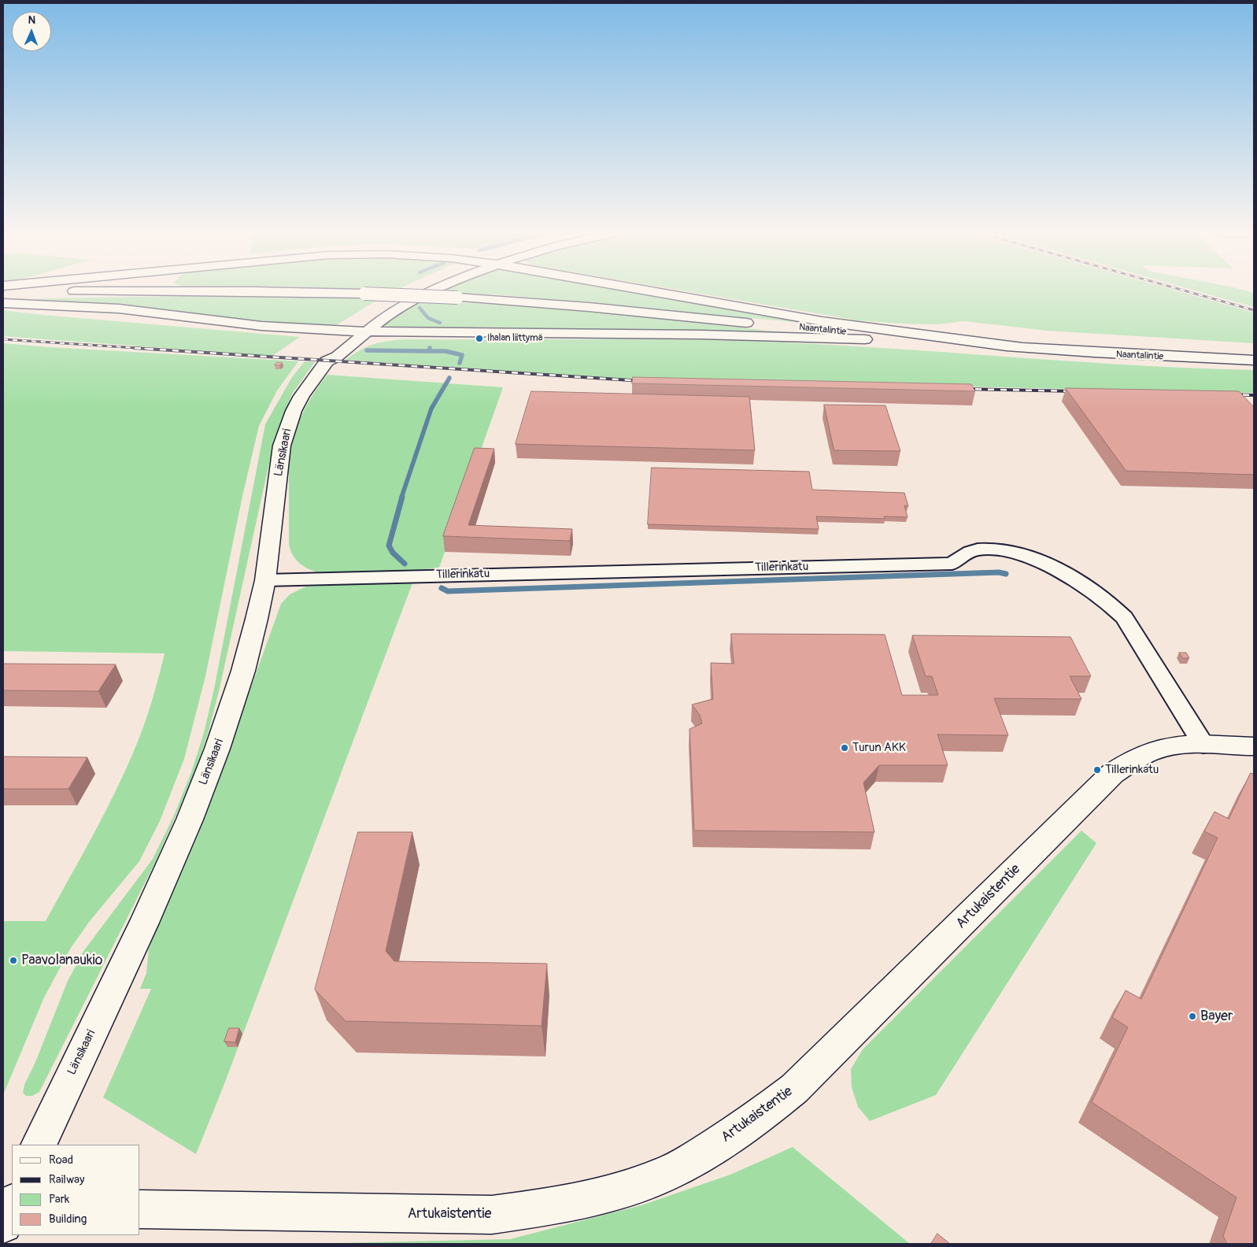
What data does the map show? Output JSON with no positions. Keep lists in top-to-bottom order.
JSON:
{
  "streets": {
    "main road": ["Naantalintie", "Länsikaari", "Artukaistentie"],
    "street": ["Tillerinkatu"]
  },
  "crossings": [
    ["Länsikaari", "Tillerinkatu"],
    ["Tillerinkatu", "Artukaistentie"]
  ],
  "places": [
    "Ihalan liittymä",
    "Turun AKK",
    "Tillerinkatu",
    "Paavolanaukio",
    "Bayer"
  ],
  "legend": [
    "Road",
    "Railway",
    "Park",
    "Building"
  ],
  "north": "top"
}
